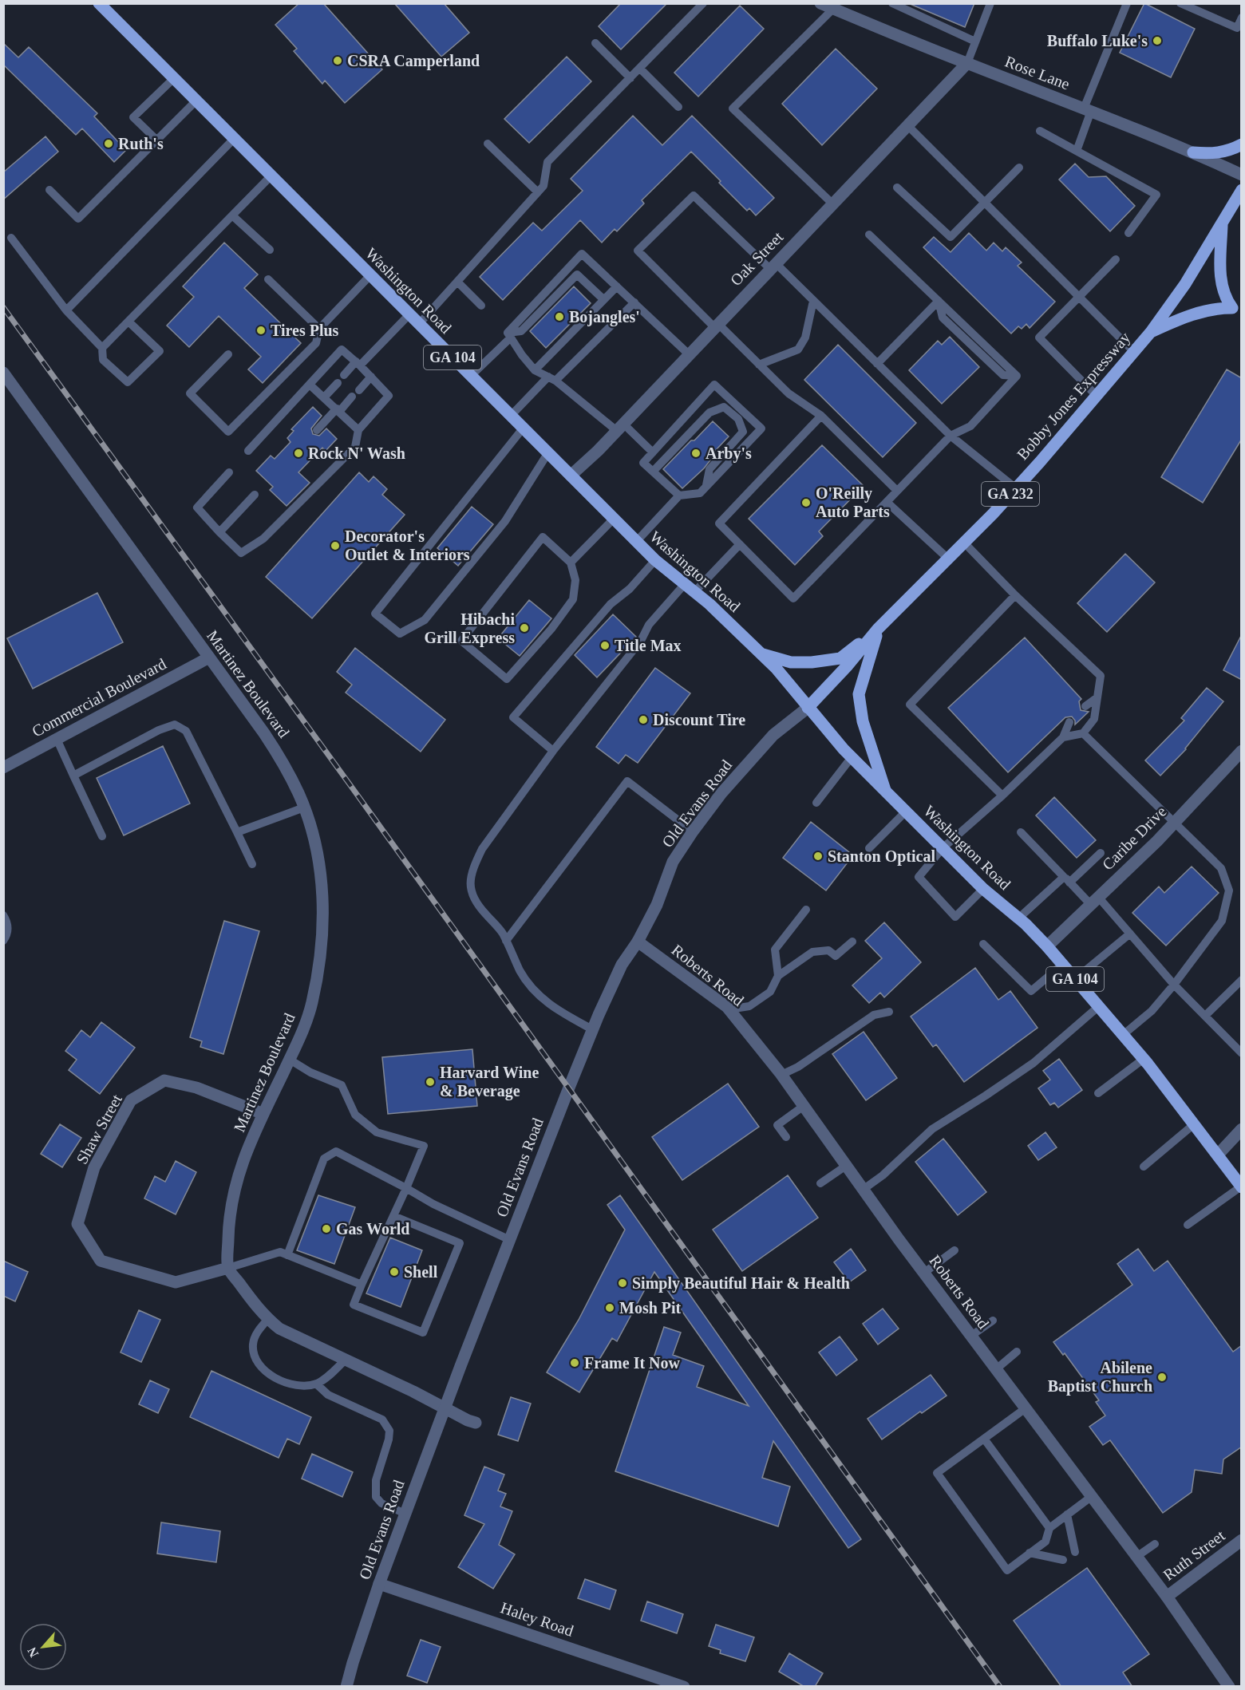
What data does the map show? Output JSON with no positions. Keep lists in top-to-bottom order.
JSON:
{
  "streets": {
    "main road": [
      "Washington Road",
      "GA 104",
      "Bobby Jones Expressway",
      "GA 232"
    ],
    "street": [
      "Rose Lane",
      "Oak Street",
      "Martinez Boulevard",
      "Commercial Boulevard",
      "Old Evans Road",
      "Caribe Drive",
      "Roberts Road",
      "Shaw Street",
      "Ruth Street",
      "Haley Road"
    ]
  },
  "crossings": [
    ["Rose Lane", "Oak Street"],
    ["Oak Street", "Washington Road"],
    ["Washington Road", "Bobby Jones Expressway"],
    ["Washington Road", "Old Evans Road"],
    ["Washington Road", "Caribe Drive"],
    ["Bobby Jones Expressway", "Old Evans Road"],
    ["Martinez Boulevard", "Commercial Boulevard"],
    ["Martinez Boulevard", "Shaw Street"],
    ["Old Evans Road", "Roberts Road"],
    ["Old Evans Road", "Haley Road"],
    ["Roberts Road", "Ruth Street"]
  ],
  "places": [
    "Buffalo Luke's",
    "CSRA Camperland",
    "Ruth's",
    "Bojangles'",
    "Tires Plus",
    "Rock N' Wash",
    "Arby's",
    "O'Reilly Auto Parts",
    "Decorator's Outlet & Interiors",
    "Hibachi Grill Express",
    "Title Max",
    "Discount Tire",
    "Stanton Optical",
    "Harvard Wine & Beverage",
    "Gas World",
    "Shell",
    "Simply Beautiful Hair & Health",
    "Mosh Pit",
    "Frame It Now",
    "Abilene Baptist Church"
  ],
  "north": "bottom left"
}
